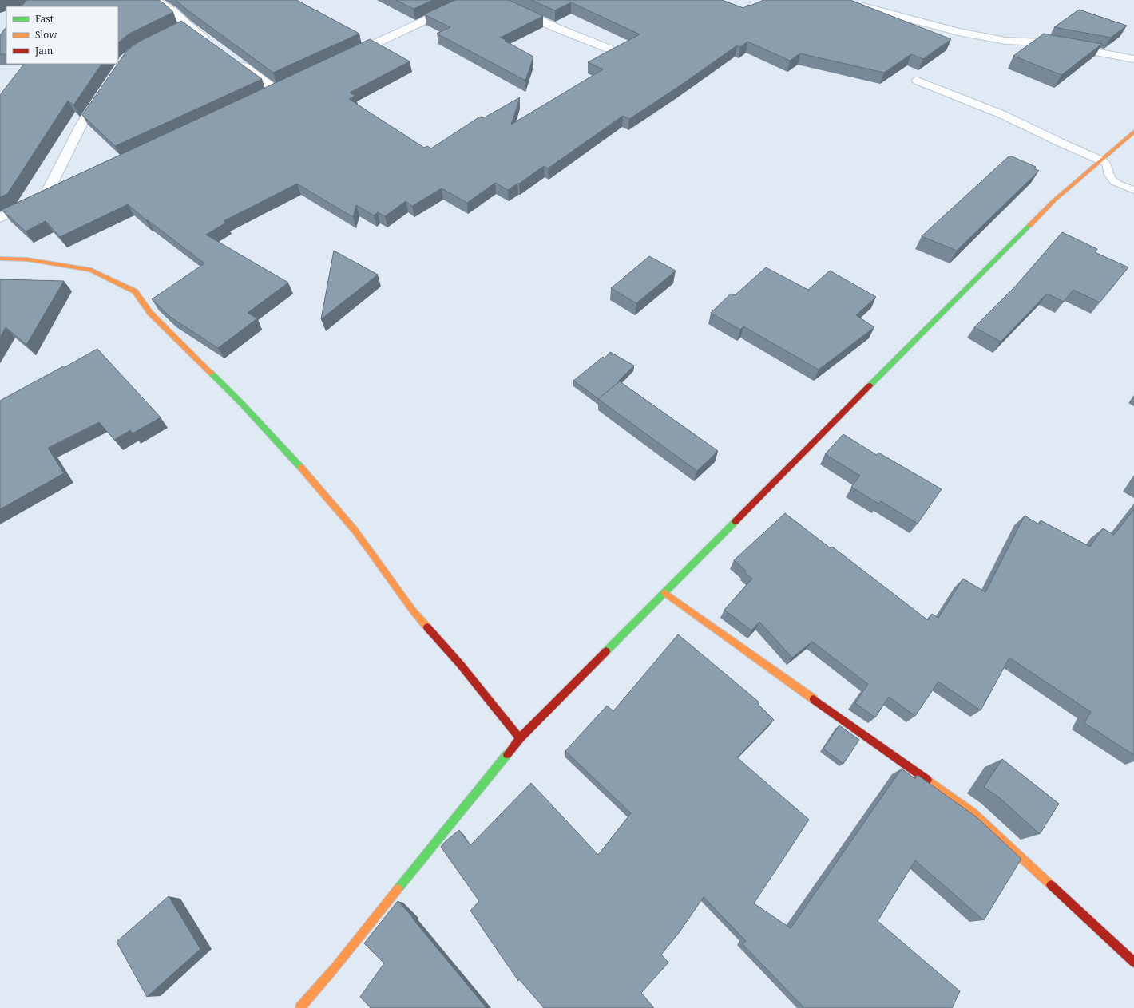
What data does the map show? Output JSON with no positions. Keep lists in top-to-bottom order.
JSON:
{
  "legend": ["Fast", "Slow", "Jam"]
}
